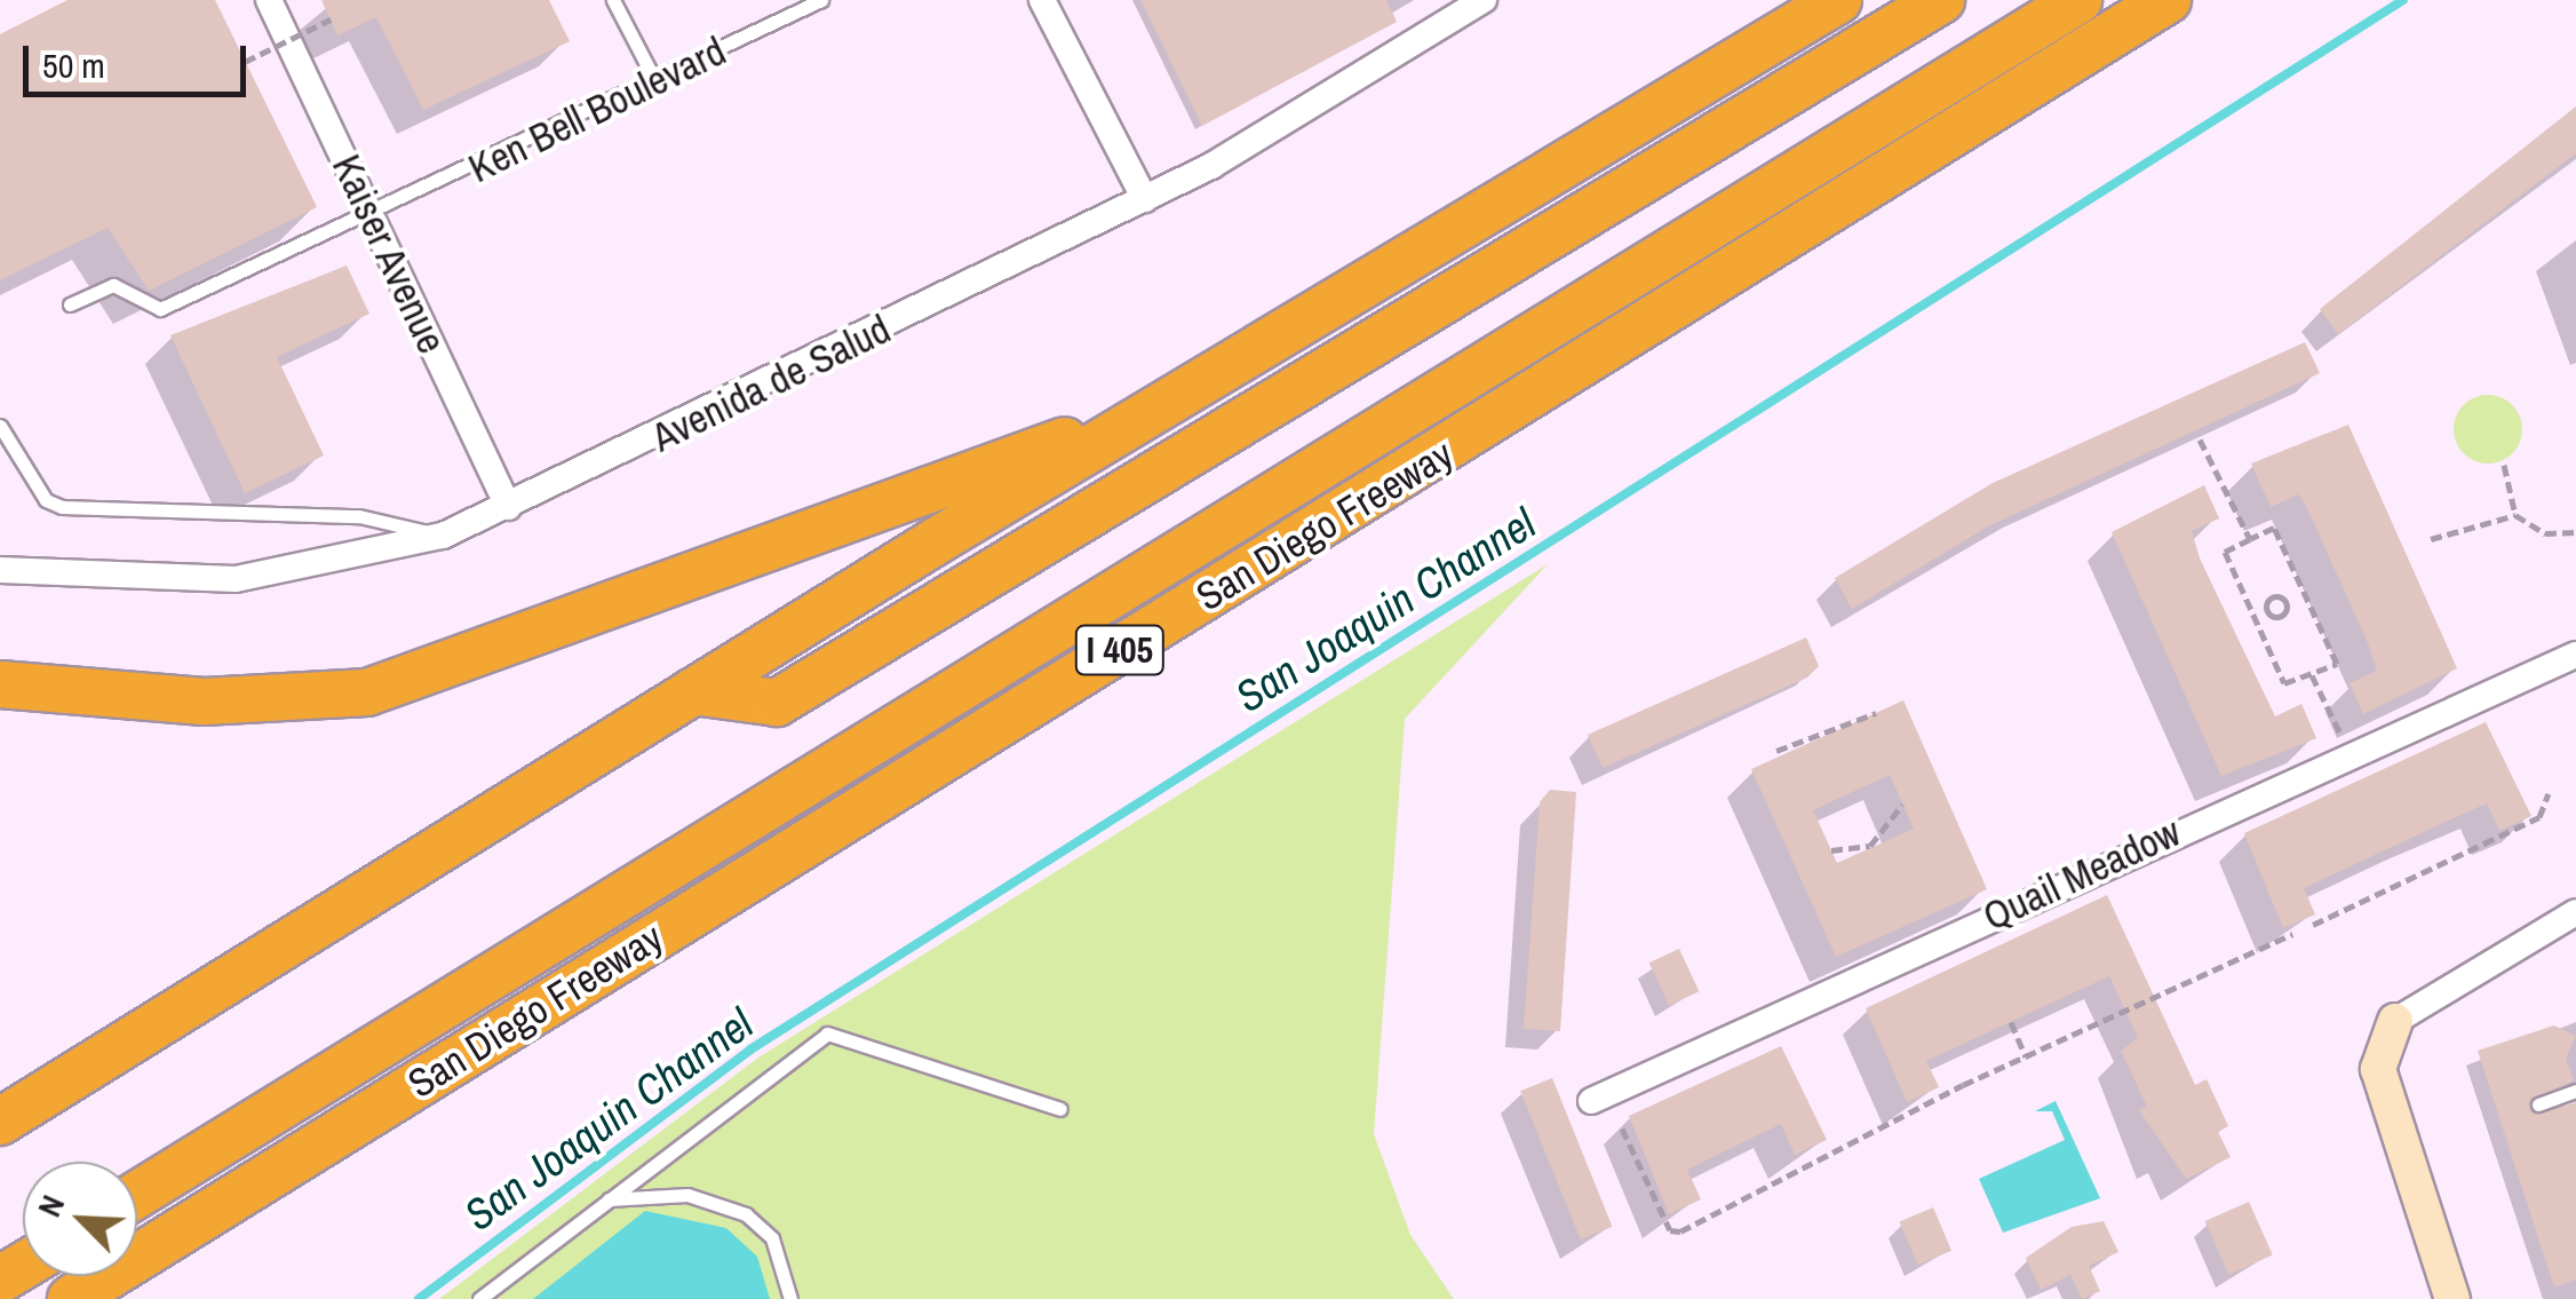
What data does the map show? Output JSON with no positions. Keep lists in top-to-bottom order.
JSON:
{
  "streets": {
    "highway": ["San Diego Freeway", "I 405"],
    "street": ["Kaiser Avenue", "Avenida de Salud", "Quail Meadow"],
    "lane": ["Ken Bell Boulevard"]
  },
  "crossings": [
    ["Ken Bell Boulevard", "Kaiser Avenue"],
    ["Kaiser Avenue", "Avenida de Salud"]
  ],
  "water": ["San Joaquin Channel"],
  "scale_bar": "50 m",
  "north": "top left"
}
